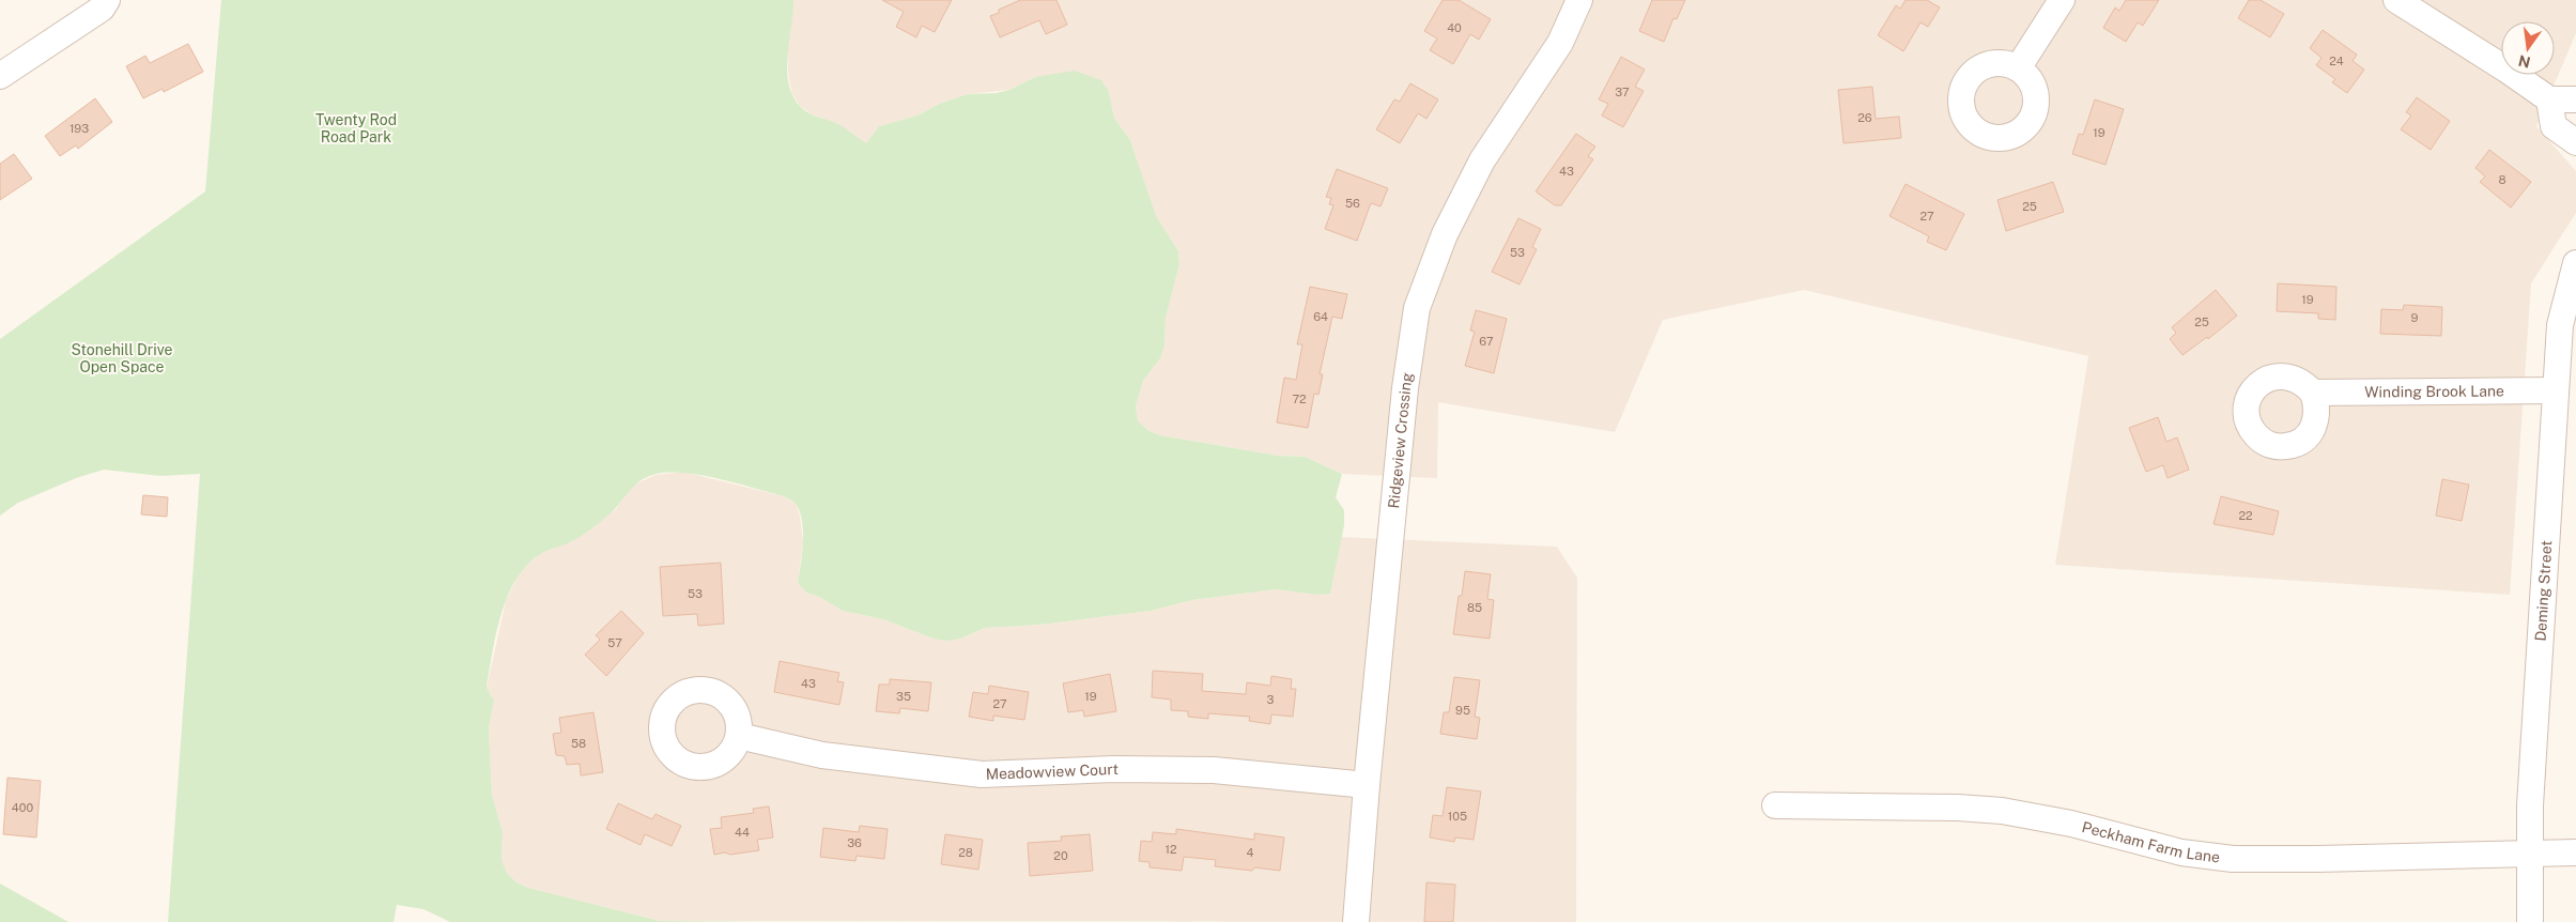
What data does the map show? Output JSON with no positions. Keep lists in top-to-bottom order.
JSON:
{
  "streets": {
    "street": [
      "Winding Brook Lane",
      "Ridgeview Crossing",
      "Deming Street",
      "Meadowview Court",
      "Peckham Farm Lane"
    ]
  },
  "crossings": [
    ["Winding Brook Lane", "Deming Street"],
    ["Ridgeview Crossing", "Meadowview Court"],
    ["Deming Street", "Peckham Farm Lane"]
  ],
  "parks": ["Twenty Rod Road Park", "Stonehill Drive Open Space"],
  "house_numbers": [
    "40",
    "24",
    "37",
    "26",
    "193",
    "19",
    "43",
    "8",
    "56",
    "25",
    "27",
    "53",
    "19",
    "64",
    "9",
    "25",
    "67",
    "72",
    "22",
    "53",
    "85",
    "57",
    "43",
    "35",
    "19",
    "3",
    "27",
    "95",
    "58",
    "400",
    "105",
    "44",
    "36",
    "12",
    "28",
    "4",
    "20"
  ],
  "north": "bottom"
}
